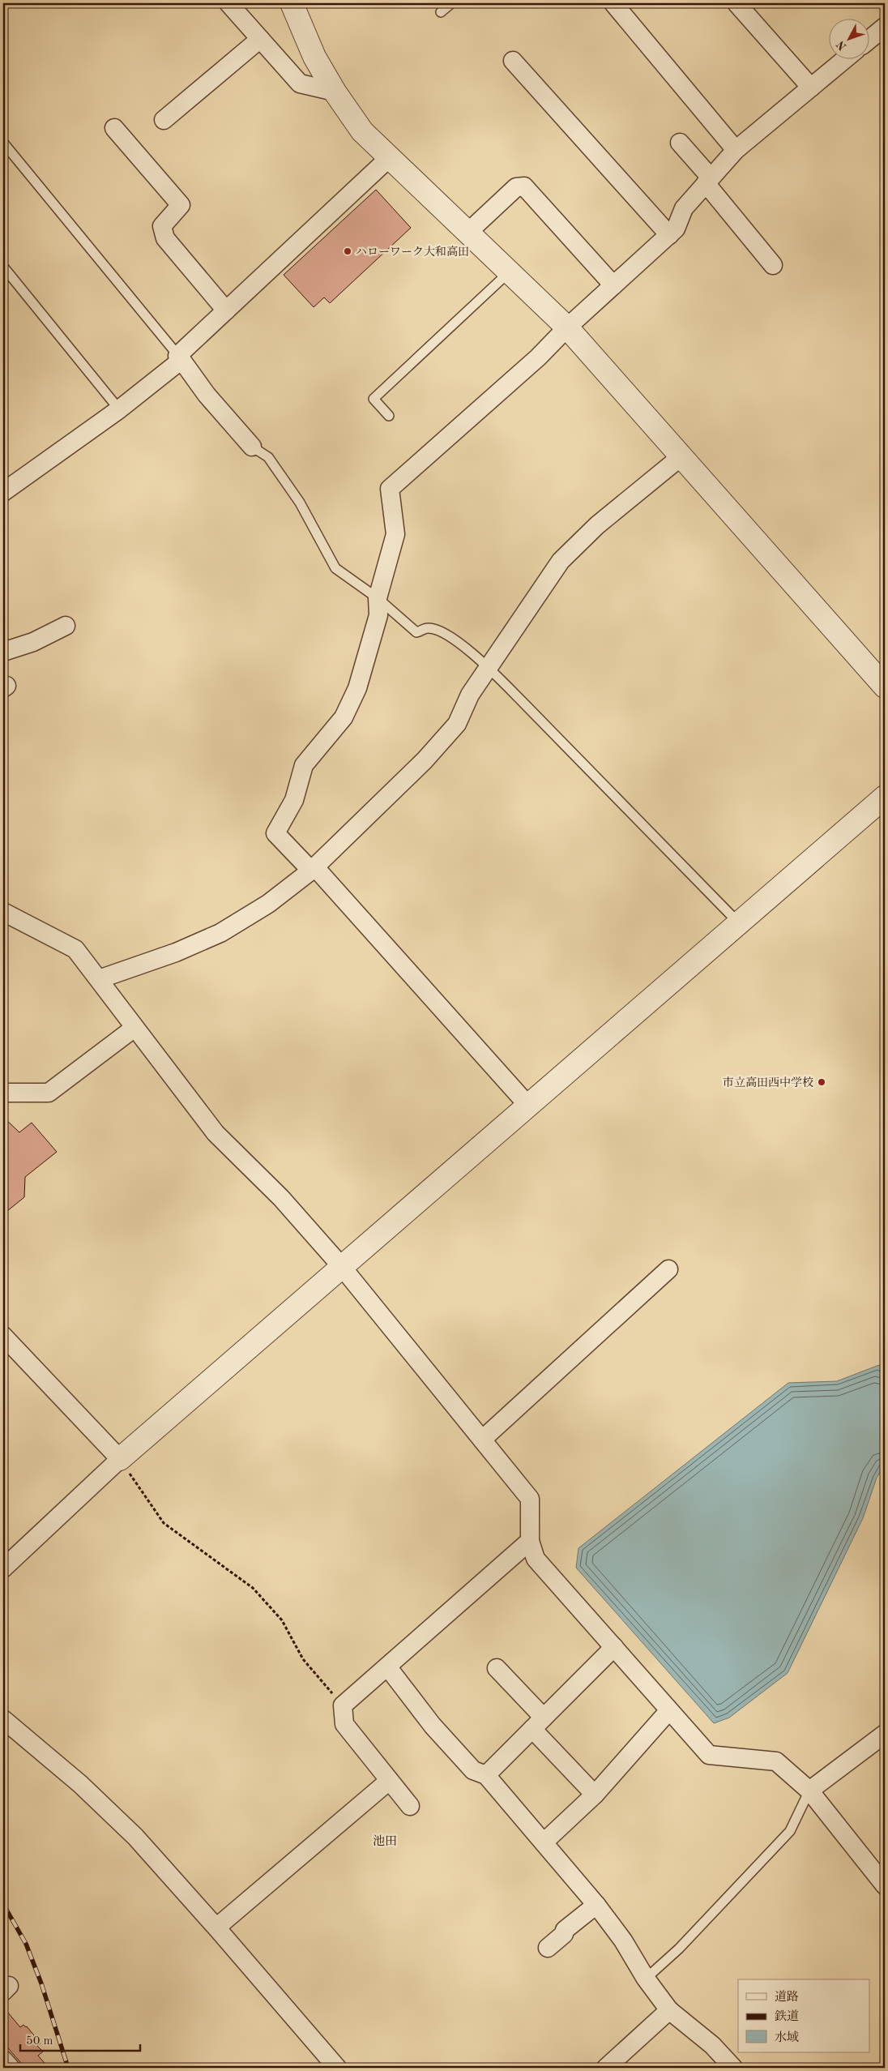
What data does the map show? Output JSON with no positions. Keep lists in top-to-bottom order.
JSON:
{
  "districts": ["池田"],
  "places": ["ハローワーク大和高田", "市立高田西中学校"],
  "legend": ["道路", "鉄道", "水域"],
  "scale_bar": "50 m",
  "north": "bottom left"
}
